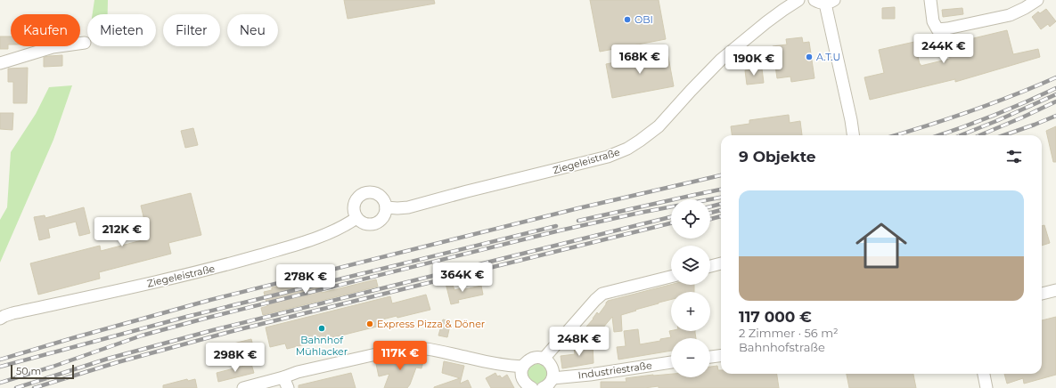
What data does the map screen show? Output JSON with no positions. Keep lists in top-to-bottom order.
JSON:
{
  "streets": {
    "street": ["Ziegeleistraße", "Industriestraße"]
  },
  "places": [
    "OBI",
    "A.T.U",
    "Express Pizza & Döner",
    "Bahnhof Mühlacker"
  ],
  "scale_bar": "50 m",
  "page": {
    "chip": [
      "Kaufen",
      "Mieten",
      "Filter",
      "Neu"
    ],
    "price": [
      "244K €",
      "168K €",
      "190K €",
      "212K €",
      "364K €",
      "278K €",
      "248K €",
      "117K €",
      "298K €"
    ],
    "heading": "9 Objekte",
    "list": [
      {
        "name": "117 000 €",
        "note": "2 Zimmer · 56 m² · Bahnhofstraße"
      }
    ],
    "map_buttons": ["+", "−"],
    "scale": "50 m"
  }
}
